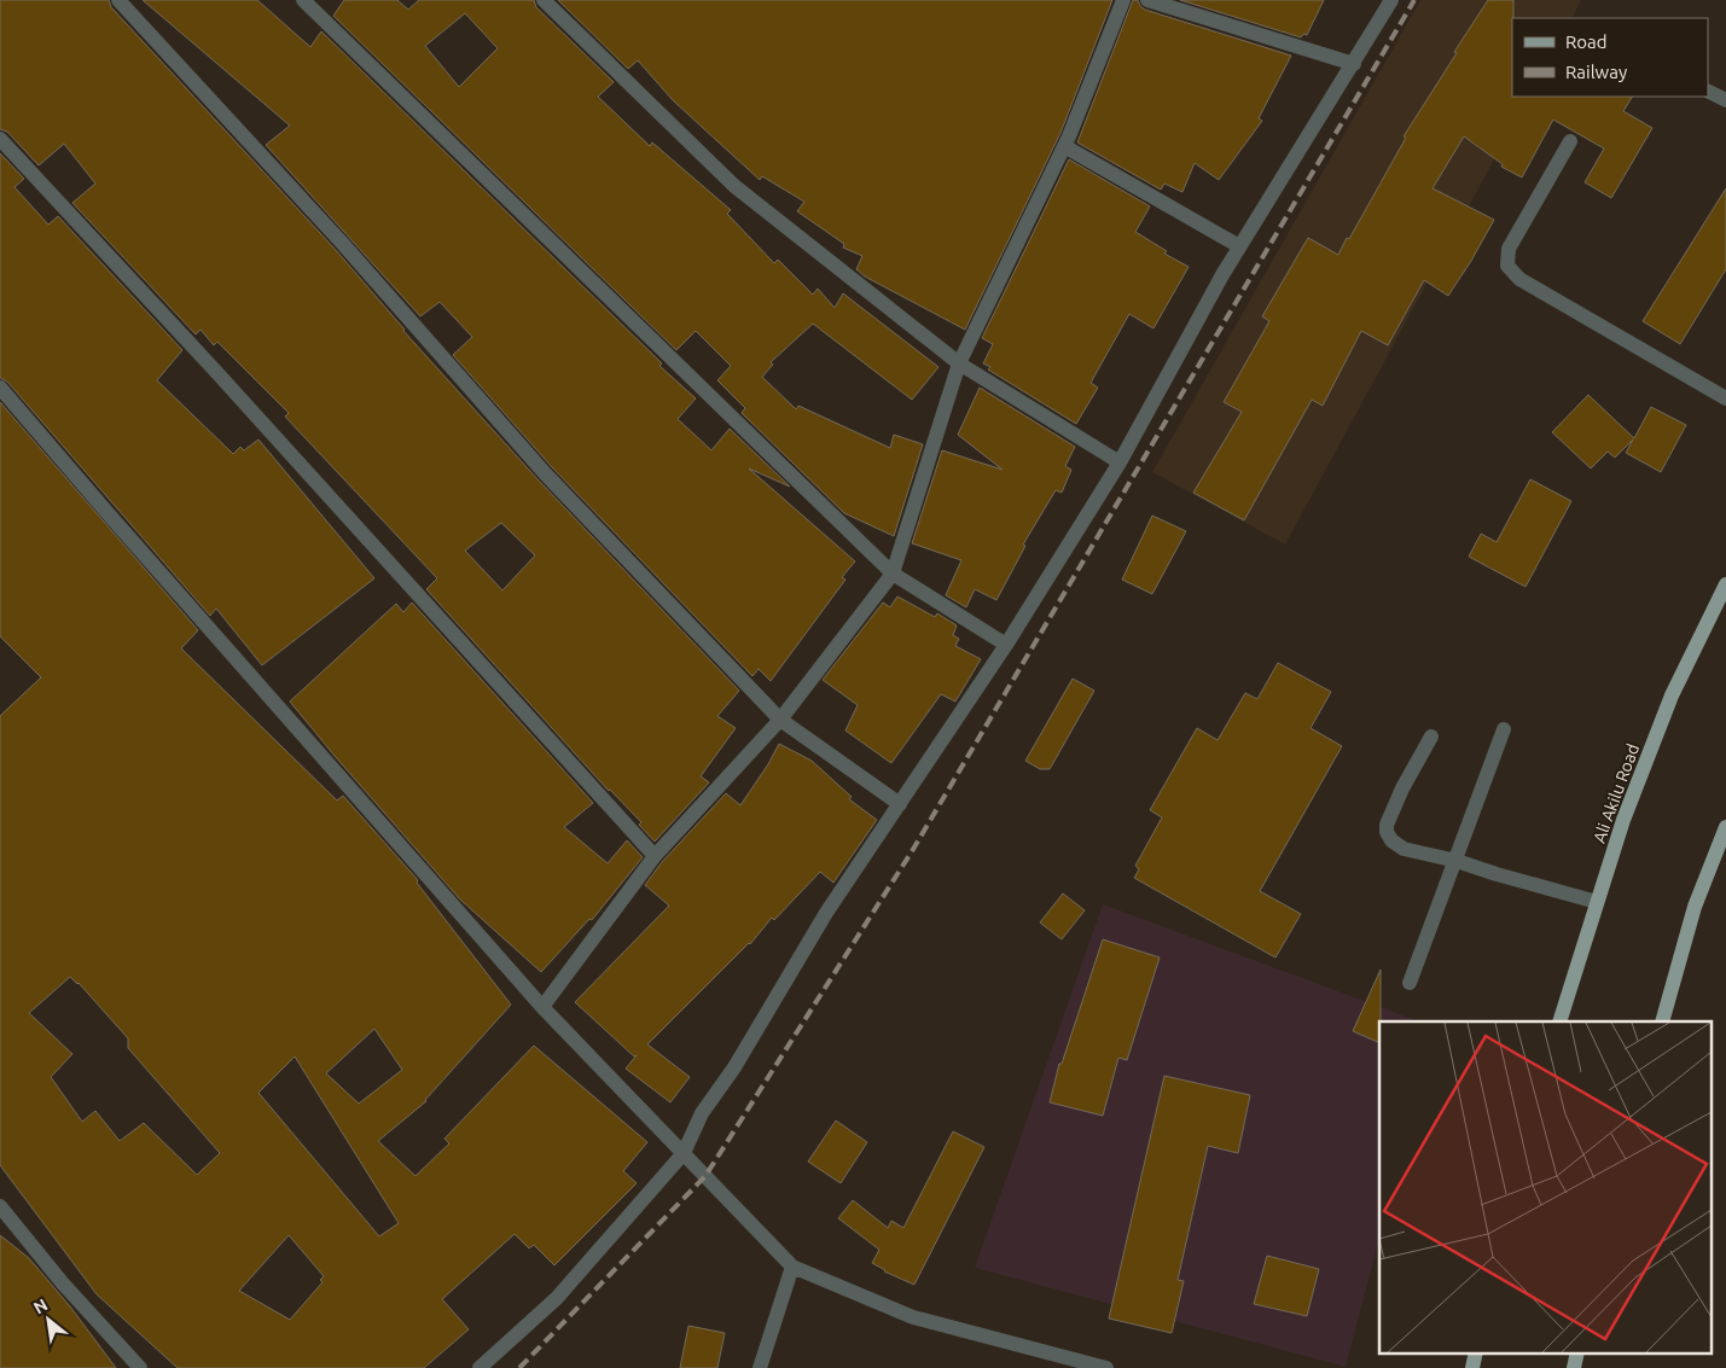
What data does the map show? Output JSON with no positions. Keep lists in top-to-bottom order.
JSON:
{
  "streets": {
    "main road": ["Ali Akilu Road"]
  },
  "legend": ["Road", "Railway"],
  "north": "top left"
}
